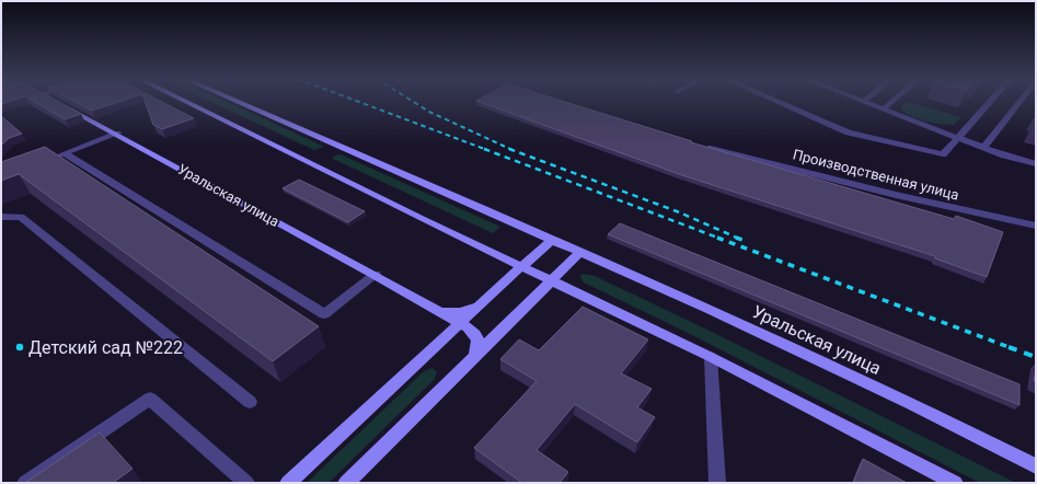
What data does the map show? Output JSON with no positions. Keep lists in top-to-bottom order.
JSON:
{
  "streets": {
    "main road": ["Уральская улица"],
    "street": ["Производственная улица"]
  },
  "places": ["Детский сад №222"]
}
